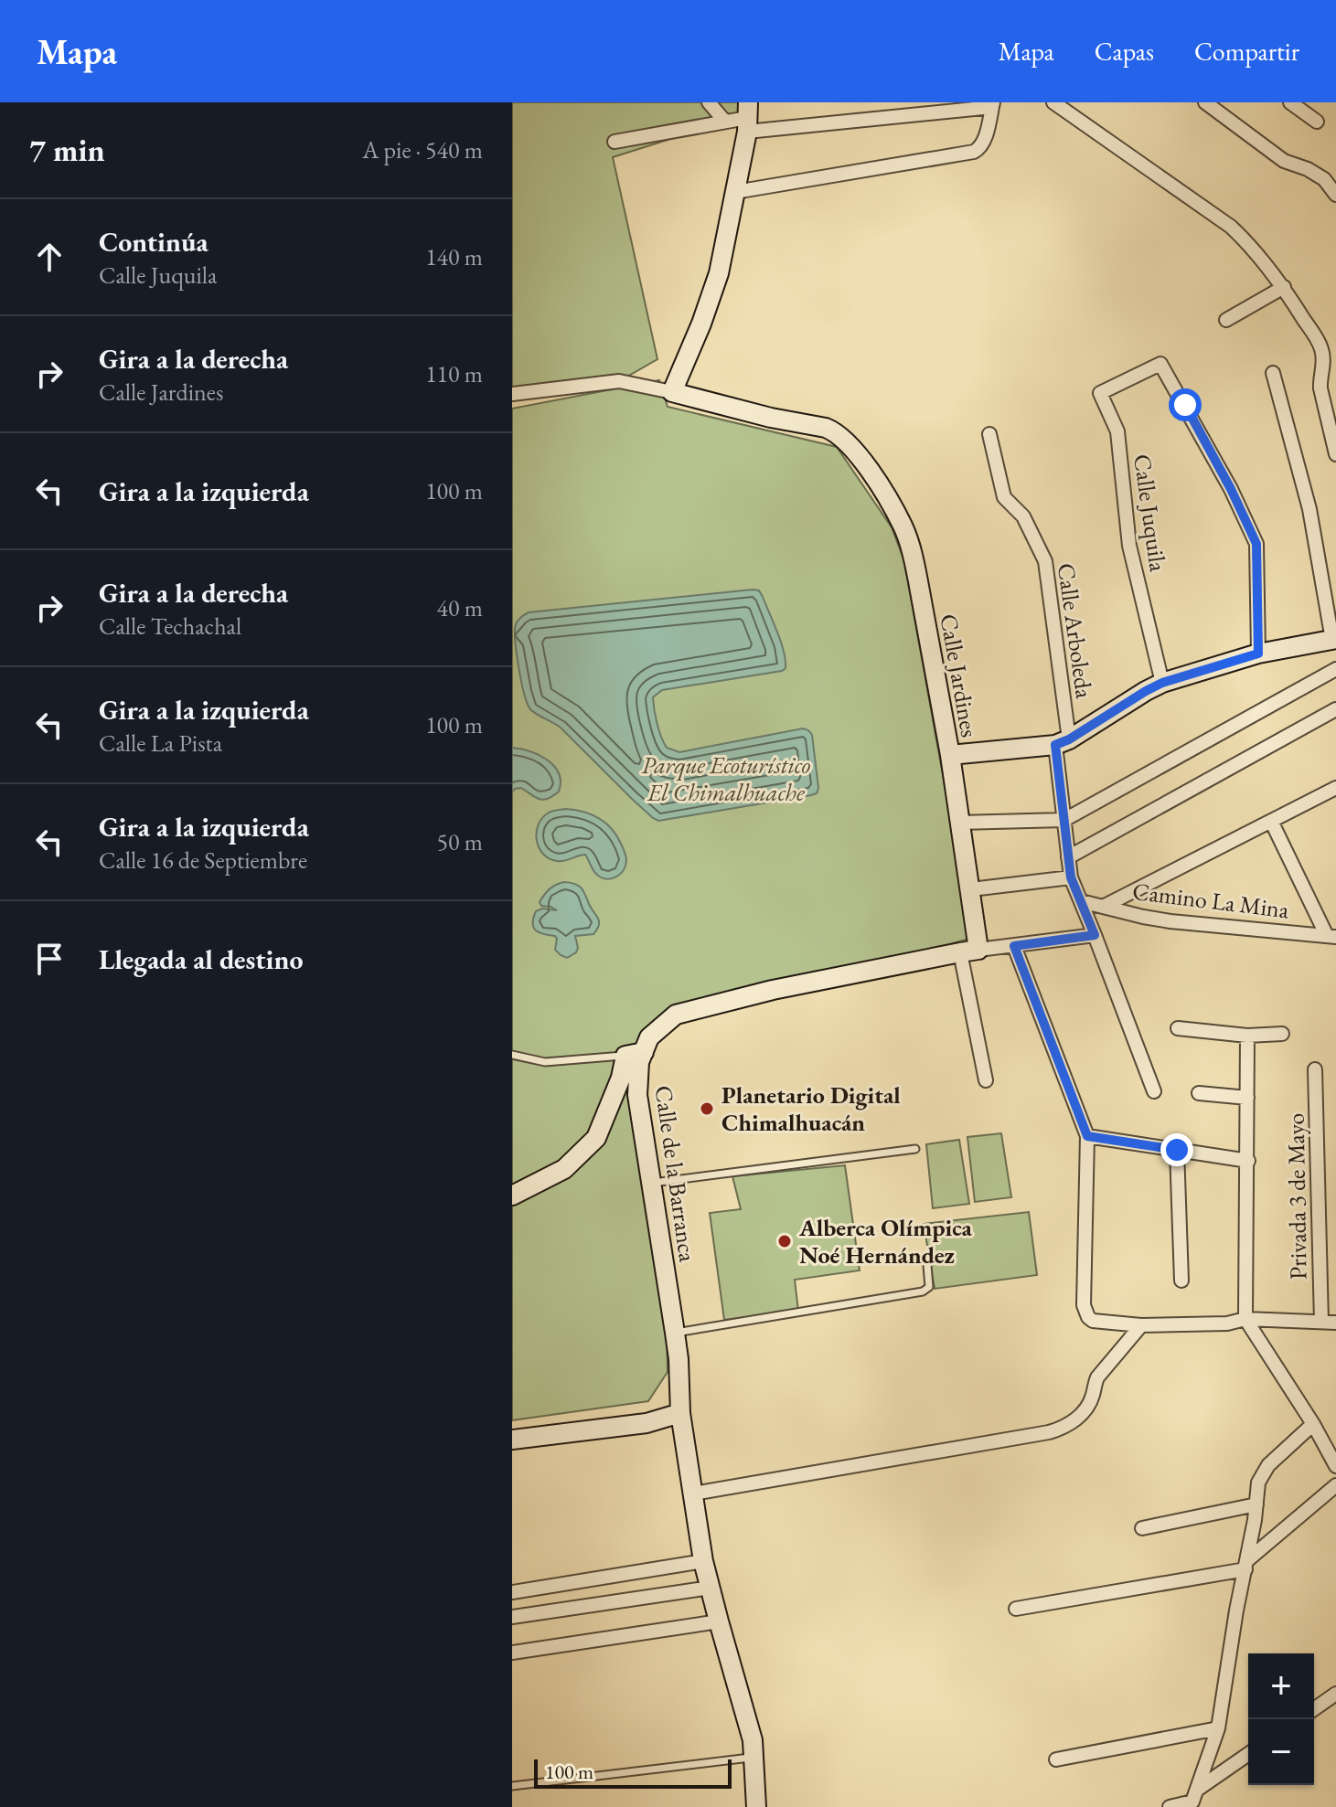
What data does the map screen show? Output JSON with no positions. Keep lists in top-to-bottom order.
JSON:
{
  "streets": {
    "main road": ["Calle Jardines", "Calle de la Barranca"],
    "street": [
      "Calle Juquila",
      "Calle Arboleda",
      "Camino La Mina",
      "Privada 3 de Mayo"
    ]
  },
  "crossings": [
    ["Calle Juquila", "Calle Jardines"],
    ["Calle Arboleda", "Calle Jardines"],
    ["Calle Arboleda", "Camino La Mina"]
  ],
  "parks": ["Parque Ecoturístico El Chimalhuache"],
  "places": ["Planetario Digital Chimalhuacán", "Alberca Olímpica Noé Hernández"],
  "scale_bar": "100 m",
  "page": {
    "header": "Mapa",
    "nav": ["Mapa", "Capas", "Compartir"],
    "heading": ["7 min", "A pie · 540 m"],
    "list": [
      ["Continúa", "Calle Juquila", "140 m"],
      ["Gira a la derecha", "Calle Jardines", "110 m"],
      ["Gira a la izquierda", "100 m"],
      ["Gira a la derecha", "Calle Techachal", "40 m"],
      ["Gira a la izquierda", "Calle La Pista", "100 m"],
      ["Gira a la izquierda", "Calle 16 de Septiembre", "50 m"],
      "Llegada al destino"
    ],
    "map_buttons": ["+", "−"],
    "scale": "100 m"
  }
}
